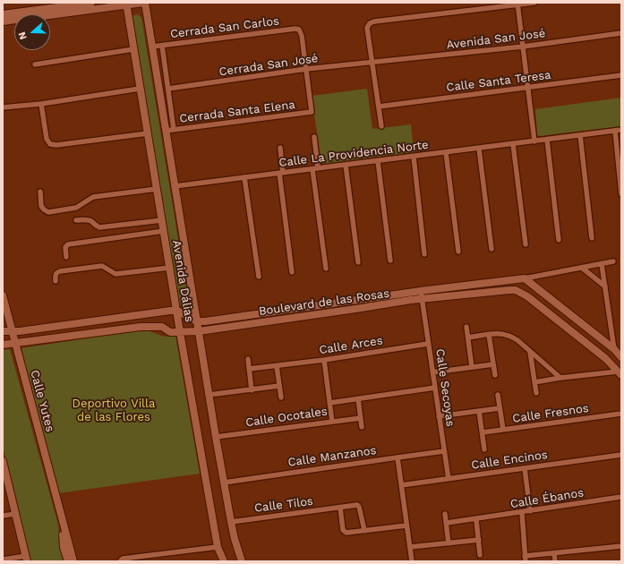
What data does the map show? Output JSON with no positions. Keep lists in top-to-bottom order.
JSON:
{
  "streets": {
    "main road": ["Avenida Dálias", "Boulevard de las Rosas", "Calle Yutes"],
    "street": [
      "Cerrada San Carlos",
      "Avenida San José",
      "Cerrada San José",
      "Calle Santa Teresa",
      "Cerrada Santa Elena",
      "Calle La Providencia Norte",
      "Calle Arces",
      "Calle Secoyas",
      "Calle Fresnos",
      "Calle Ocotales",
      "Calle Manzanos",
      "Calle Encinos",
      "Calle Ébanos",
      "Calle Tilos"
    ]
  },
  "crossings": [
    ["Cerrada San Carlos", "Cerrada San José"],
    ["Cerrada San Carlos", "Cerrada Santa Elena"],
    ["Cerrada San Carlos", "Avenida Dálias"],
    ["Avenida San José", "Cerrada San José"],
    ["Cerrada San José", "Cerrada Santa Elena"],
    ["Cerrada Santa Elena", "Avenida Dálias"],
    ["Calle La Providencia Norte", "Avenida Dálias"],
    ["Avenida Dálias", "Boulevard de las Rosas"],
    ["Avenida Dálias", "Calle Ocotales"],
    ["Avenida Dálias", "Calle Manzanos"],
    ["Avenida Dálias", "Calle Tilos"],
    ["Boulevard de las Rosas", "Calle Secoyas"],
    ["Boulevard de las Rosas", "Calle Yutes"],
    ["Calle Arces", "Calle Secoyas"],
    ["Calle Secoyas", "Calle Fresnos"],
    ["Calle Secoyas", "Calle Ocotales"],
    ["Calle Secoyas", "Calle Manzanos"],
    ["Calle Secoyas", "Calle Encinos"]
  ],
  "parks": ["Deportivo Villa de las Flores"],
  "north": "left"
}
